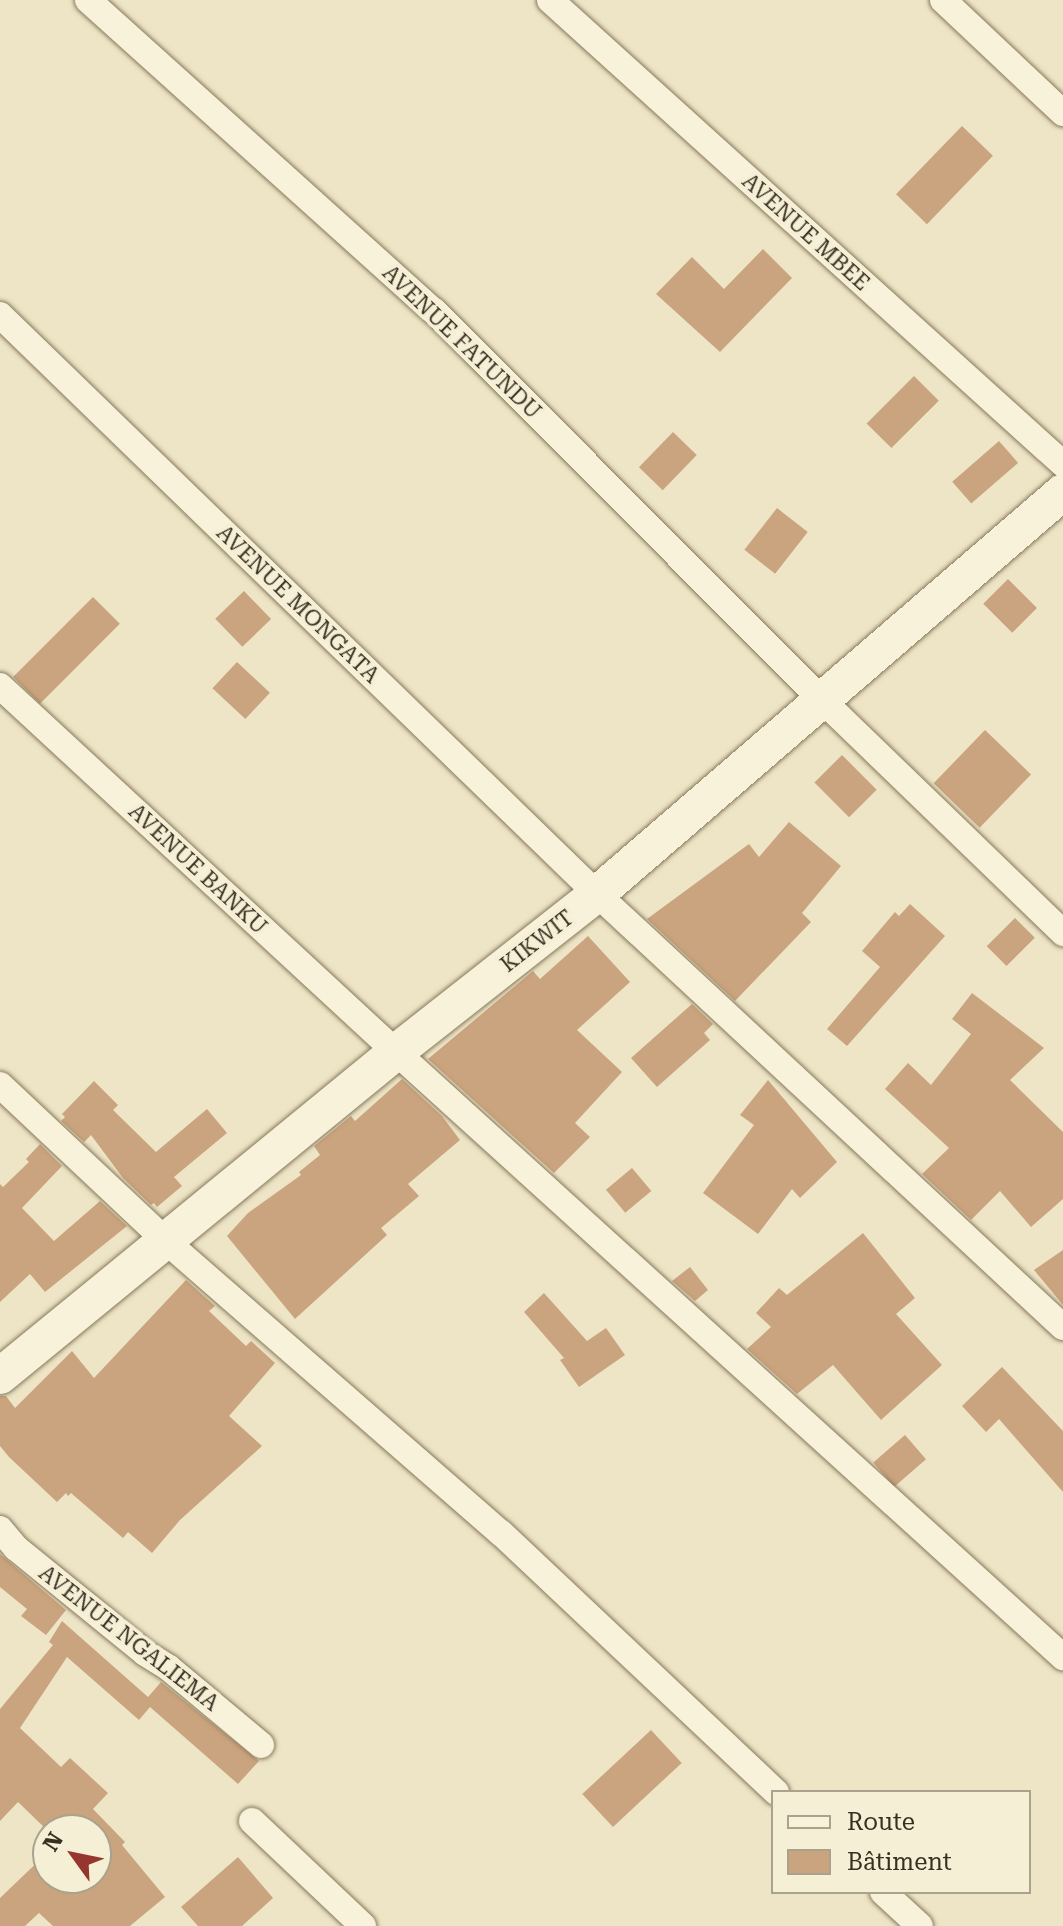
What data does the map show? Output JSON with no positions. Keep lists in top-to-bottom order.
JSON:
{
  "streets": {
    "main road": ["KIKWIT"],
    "street": [
      "AVENUE MBEE",
      "AVENUE FATUNDU",
      "AVENUE MONGATA",
      "AVENUE BANKU",
      "AVENUE NGALIEMA"
    ]
  },
  "crossings": [
    ["AVENUE FATUNDU", "KIKWIT"],
    ["AVENUE MONGATA", "KIKWIT"],
    ["AVENUE BANKU", "KIKWIT"]
  ],
  "legend": ["Route", "Bâtiment"],
  "north": "top left"
}
